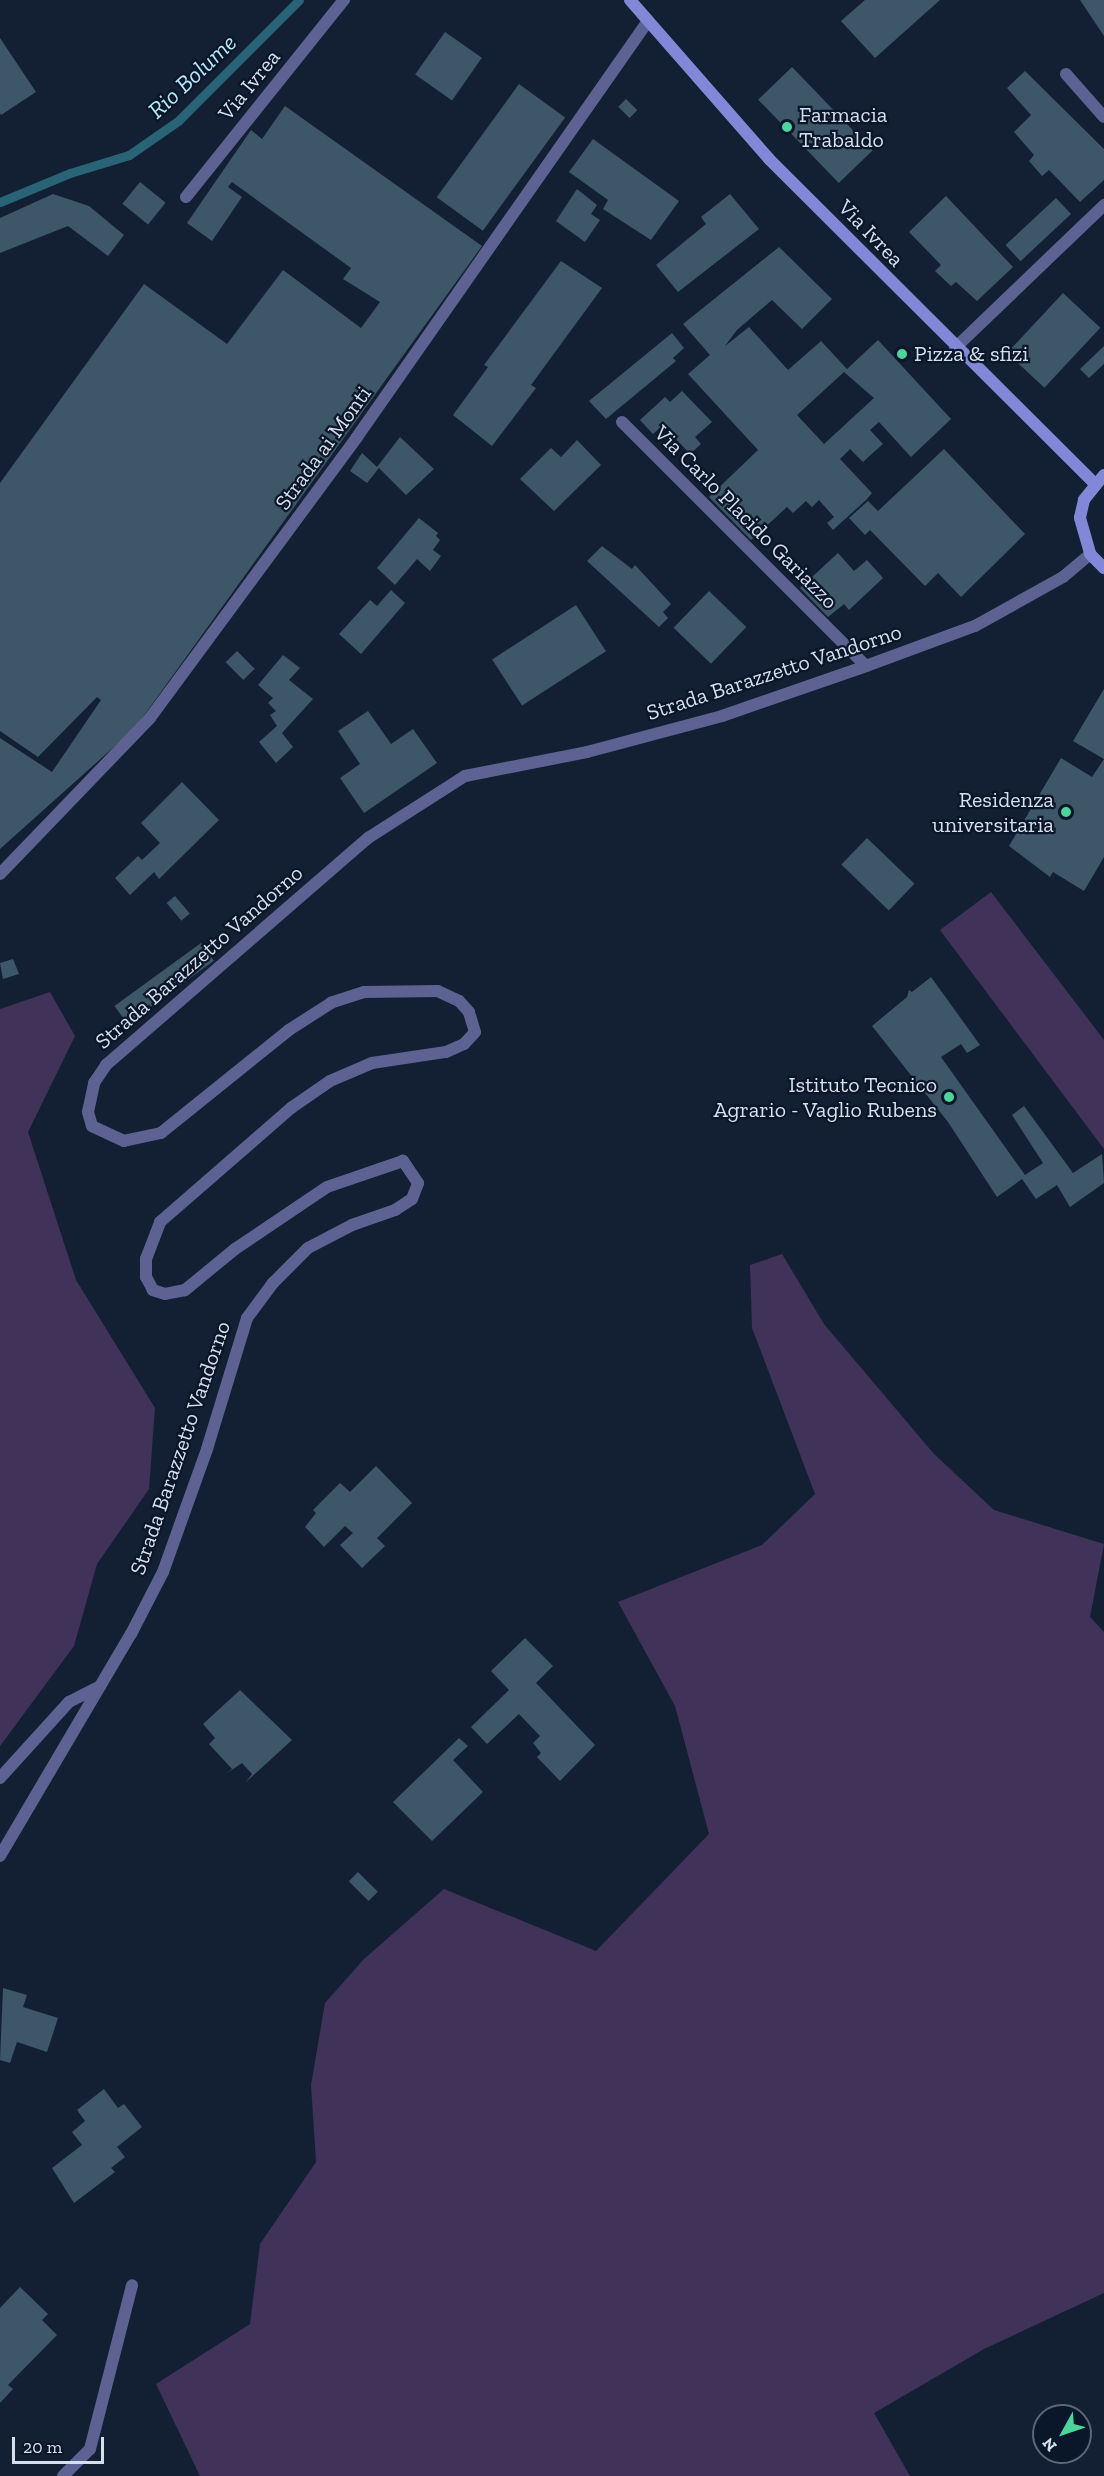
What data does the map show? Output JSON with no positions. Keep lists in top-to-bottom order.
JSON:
{
  "streets": {
    "main road": ["Via Ivrea"],
    "street": ["Strada ai Monti", "Via Carlo Placido Gariazzo", "Strada Barazzetto Vandorno"]
  },
  "crossings": [
    ["Via Ivrea", "Strada ai Monti"],
    ["Via Carlo Placido Gariazzo", "Strada Barazzetto Vandorno"]
  ],
  "water": ["Rio Bolume"],
  "places": [
    "Farmacia Trabaldo",
    "Pizza & sfizi",
    "Residenza universitaria",
    "Istituto Tecnico Agrario - Vaglio Rubens"
  ],
  "scale_bar": "20 m",
  "north": "bottom left"
}
